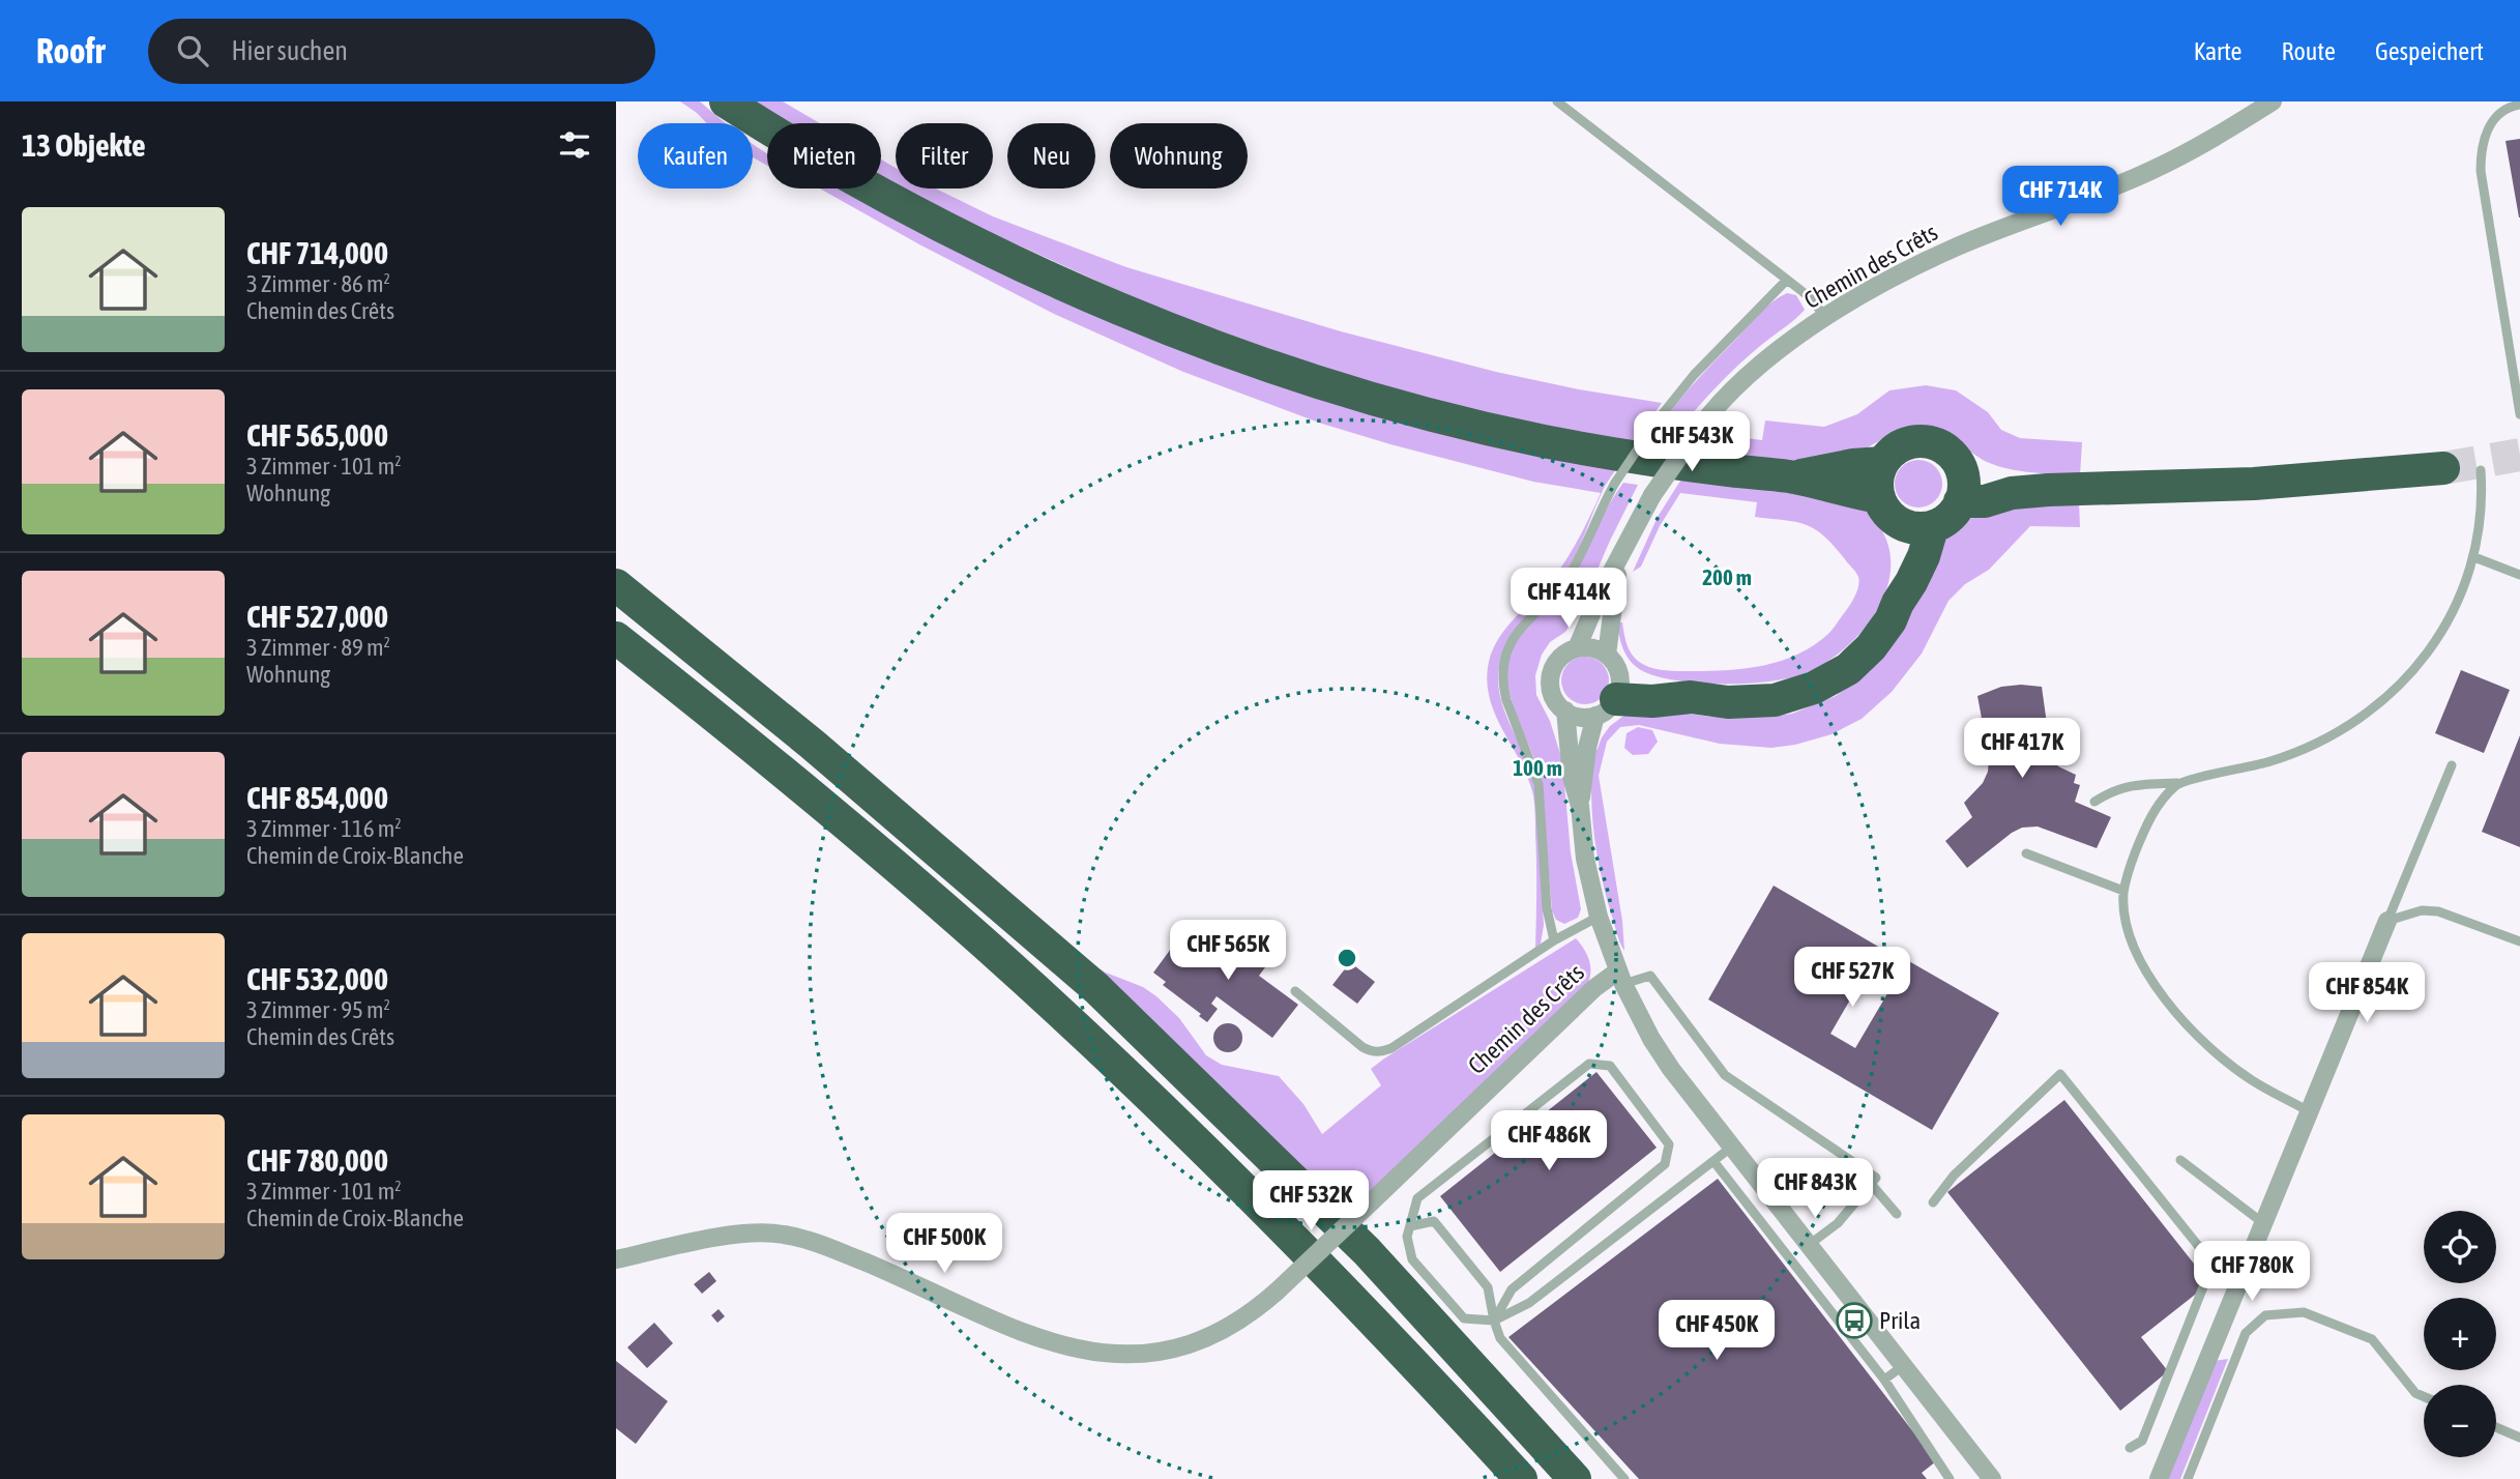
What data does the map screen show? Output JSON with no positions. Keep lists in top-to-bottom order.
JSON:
{
  "streets": {
    "street": ["Chemin des Crêts"]
  },
  "places": {
    "bus stop": ["Prila"]
  },
  "page": {
    "header": "Roofr",
    "search": "Hier suchen",
    "nav": ["Karte", "Route", "Gespeichert"],
    "heading": "13 Objekte",
    "chip": [
      "Kaufen",
      "Mieten",
      "Filter",
      "Neu",
      "Wohnung"
    ],
    "price": [
      "CHF 714K",
      "CHF 543K",
      "CHF 414K",
      "CHF 417K",
      "CHF 565K",
      "CHF 527K",
      "CHF 854K",
      "CHF 486K",
      "CHF 843K",
      "CHF 532K",
      "CHF 500K",
      "CHF 780K",
      "CHF 450K"
    ],
    "list": [
      {
        "name": "CHF 714,000",
        "note": "3 Zimmer · 86 m² · Chemin des Crêts"
      },
      {
        "name": "CHF 565,000",
        "note": "3 Zimmer · 101 m² · Wohnung"
      },
      {
        "name": "CHF 527,000",
        "note": "3 Zimmer · 89 m² · Wohnung"
      },
      {
        "name": "CHF 854,000",
        "note": "3 Zimmer · 116 m² · Chemin de Croix-Blanche"
      },
      {
        "name": "CHF 532,000",
        "note": "3 Zimmer · 95 m² · Chemin des Crêts"
      },
      {
        "name": "CHF 780,000",
        "note": "3 Zimmer · 101 m² · Chemin de Croix-Blanche"
      }
    ],
    "map_buttons": ["+", "−"]
  },
  "rings": ["200 m", "100 m"]
}
